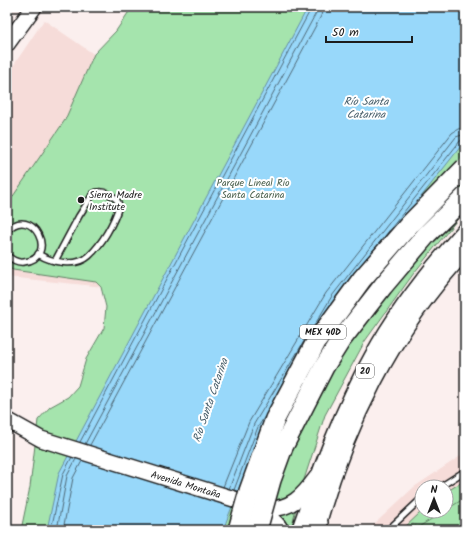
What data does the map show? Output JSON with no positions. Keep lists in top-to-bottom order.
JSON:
{
  "streets": {
    "highway": ["MEX 40D"],
    "main road": ["20"],
    "street": ["Avenida Montaña"]
  },
  "crossings": [
    ["MEX 40D", "Avenida Montaña"],
    ["20", "Avenida Montaña"]
  ],
  "water": ["Río Santa Catarina"],
  "parks": ["Parque Lineal Río Santa Catarina"],
  "places": ["Sierra Madre Institute"],
  "scale_bar": "50 m",
  "north": "top"
}
